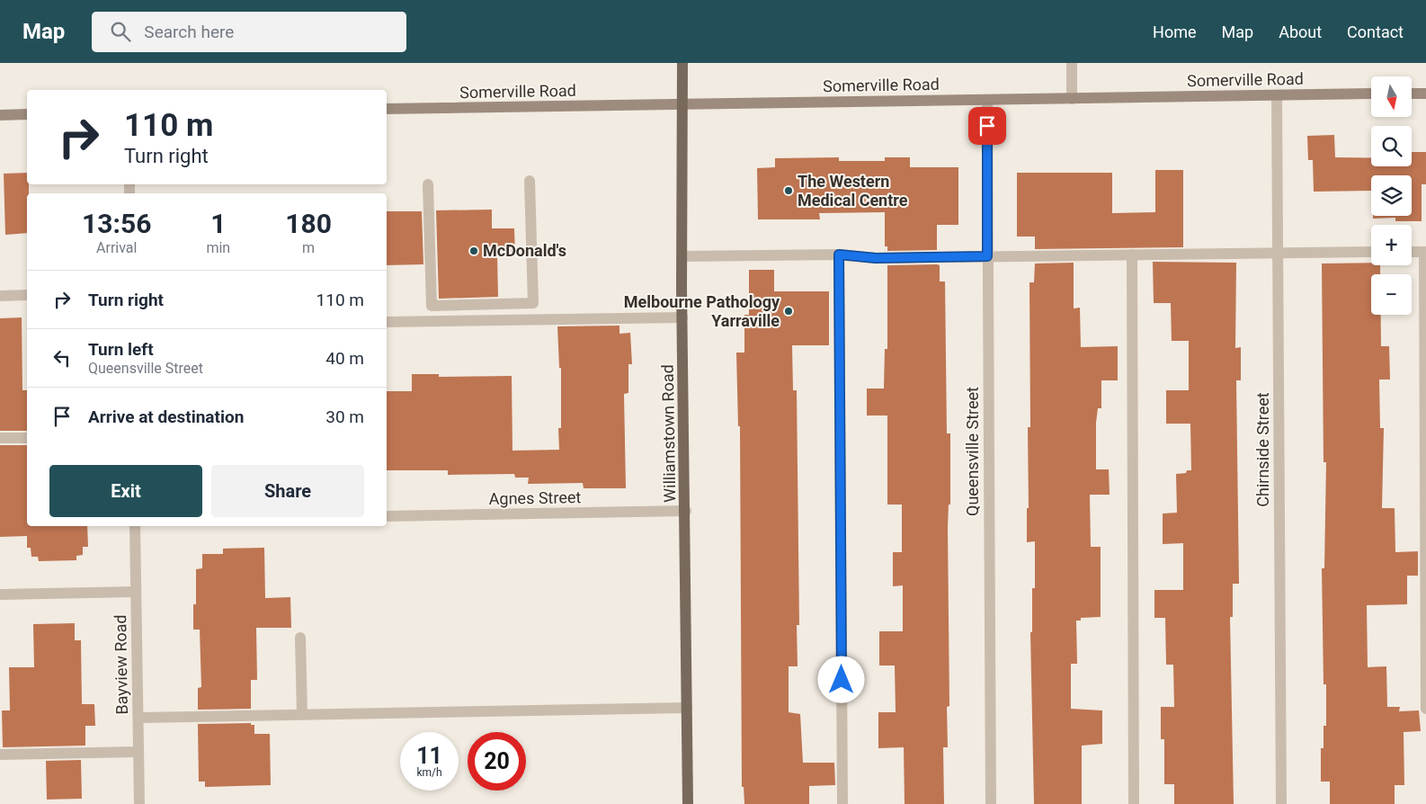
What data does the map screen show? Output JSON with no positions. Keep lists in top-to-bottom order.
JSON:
{
  "streets": {
    "main road": ["Somerville Road", "Williamstown Road"],
    "street": [
      "Chirnside Street",
      "Queensville Street",
      "Agnes Street",
      "Bayview Road"
    ]
  },
  "crossings": [
    ["Somerville Road", "Williamstown Road"],
    ["Somerville Road", "Chirnside Street"],
    ["Somerville Road", "Queensville Street"],
    ["Williamstown Road", "Agnes Street"]
  ],
  "places": ["The Western Medical Centre", "McDonald's", "Melbourne Pathology Yarraville"],
  "north": "bottom",
  "page": {
    "header": "Map",
    "search": "Search here",
    "nav": [
      "Home",
      "Map",
      "About",
      "Contact"
    ],
    "map_buttons": ["+", "−"],
    "turn": ["110 m", "Turn right"],
    "eta": [
      "13:56",
      "Arrival",
      "1",
      "min",
      "180",
      "m"
    ],
    "list": [
      {
        "name": "Turn right",
        "value": "110 m"
      },
      {
        "name": "Turn left",
        "note": "Queensville Street",
        "value": "40 m"
      },
      {
        "name": "Arrive at destination",
        "value": "30 m"
      }
    ],
    "buttons": ["Exit", "Share"],
    "speed": "11 km/h",
    "limit": "20"
  }
}
